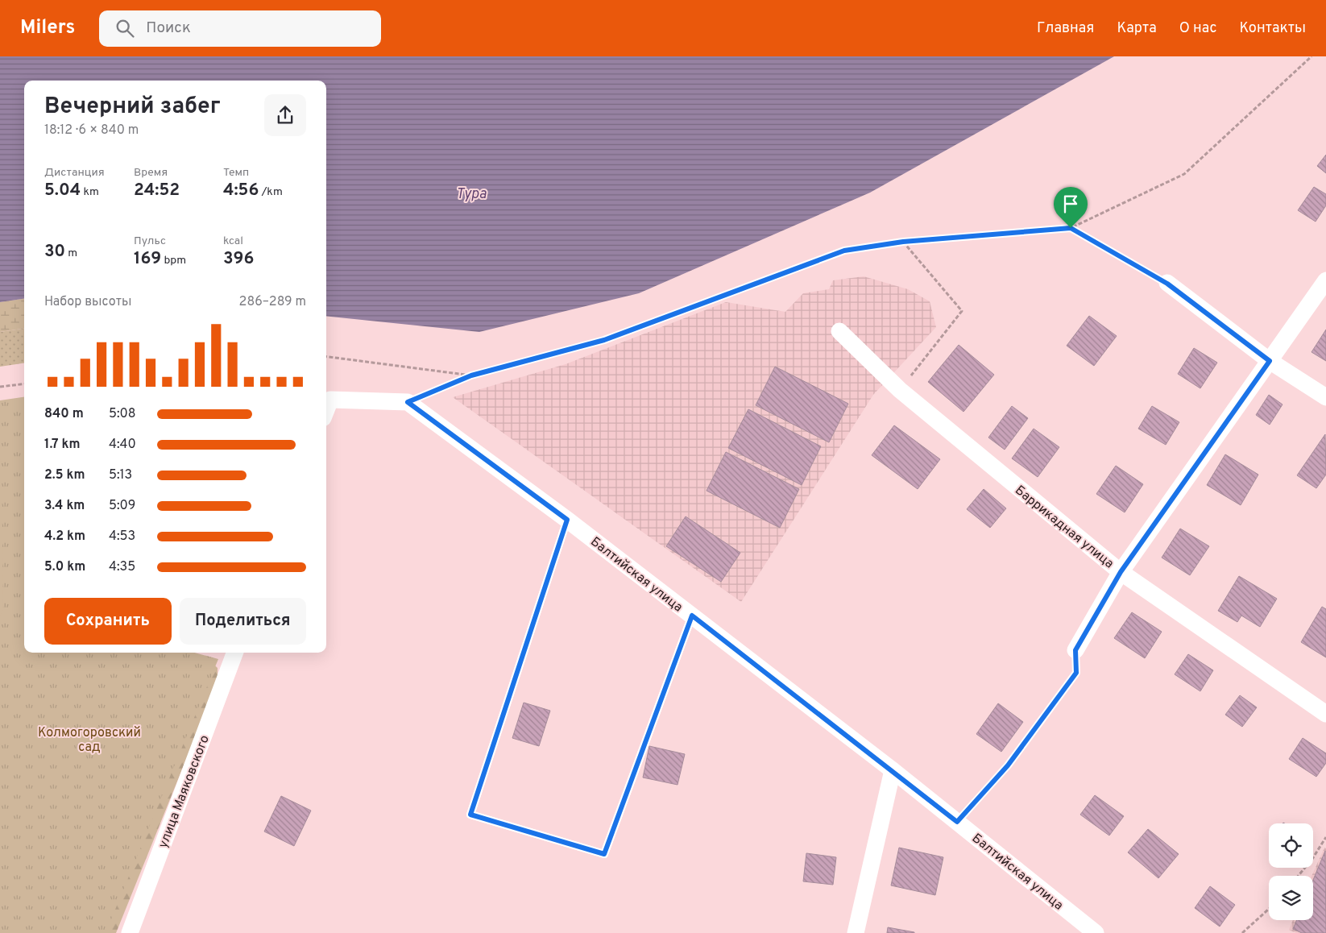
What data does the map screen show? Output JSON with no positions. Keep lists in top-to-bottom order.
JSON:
{
  "streets": {
    "street": ["Баррикадная улица", "Балтийская улица", "улица Маяковского"]
  },
  "water": ["Тура"],
  "parks": ["Колмогоровский сад"],
  "page": {
    "header": "Milers",
    "search": "Поиск",
    "nav": [
      "Главная",
      "Карта",
      "О нас",
      "Контакты"
    ],
    "heading": ["Вечерний забег", "18:12 · 6 × 840 m"],
    "stats": [
      ["Дистанция", "5.04 km"],
      ["Время", "24:52"],
      ["Темп", "4:56 /km"],
      ["30 m"],
      ["Пульс", "169 bpm"],
      ["kcal", "396"]
    ],
    "chart": ["Набор высоты", "286–289 m"],
    "list": [
      {
        "name": "840 m",
        "note": "5:08"
      },
      {
        "name": "1.7 km",
        "note": "4:40"
      },
      {
        "name": "2.5 km",
        "note": "5:13"
      },
      {
        "name": "3.4 km",
        "note": "5:09"
      },
      {
        "name": "4.2 km",
        "note": "4:53"
      },
      {
        "name": "5.0 km",
        "note": "4:35"
      }
    ],
    "buttons": ["Сохранить", "Поделиться"]
  }
}
